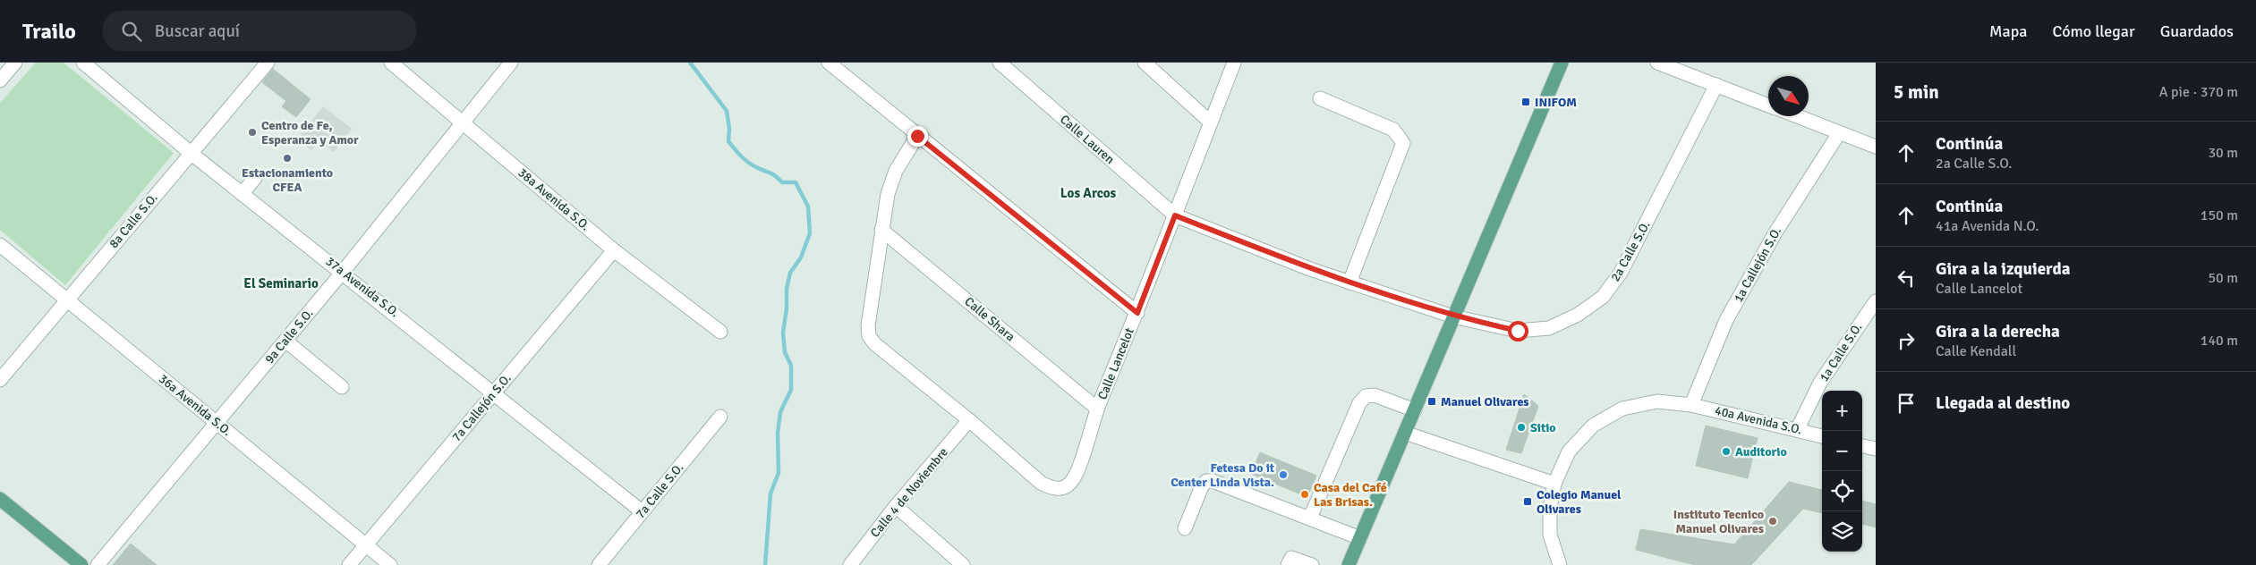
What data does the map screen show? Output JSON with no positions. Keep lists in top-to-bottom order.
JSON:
{
  "streets": {
    "street": [
      "Calle Lauren",
      "38a Avenida S.O.",
      "8a Calle S.O.",
      "2a Calle S.O.",
      "1a Callejón S.O.",
      "37a Avenida S.O.",
      "Calle Shara",
      "9a Calle S.O.",
      "1a Calle S.O.",
      "Calle Lancelot",
      "36a Avenida S.O.",
      "7a Callejón S.O.",
      "40a Avenida S.O.",
      "7a Calle S.O.",
      "Calle 4 de Noviembre"
    ]
  },
  "crossings": [
    ["Calle Lauren", "2a Calle S.O."],
    ["Calle Lauren", "Calle Lancelot"],
    ["38a Avenida S.O.", "9a Calle S.O."],
    ["38a Avenida S.O.", "7a Callejón S.O."],
    ["8a Calle S.O.", "37a Avenida S.O."],
    ["8a Calle S.O.", "36a Avenida S.O."],
    ["1a Callejón S.O.", "40a Avenida S.O."],
    ["37a Avenida S.O.", "9a Calle S.O."],
    ["37a Avenida S.O.", "7a Callejón S.O."],
    ["37a Avenida S.O.", "7a Calle S.O."],
    ["Calle Shara", "Calle Lancelot"],
    ["9a Calle S.O.", "36a Avenida S.O."],
    ["1a Calle S.O.", "40a Avenida S.O."],
    ["Calle Lancelot", "Calle 4 de Noviembre"],
    ["36a Avenida S.O.", "7a Callejón S.O."]
  ],
  "districts": ["Los Arcos", "El Seminario"],
  "places": {
    "transit": ["INIFOM", "Manuel Olivares", "Colegio Manuel Olivares"],
    "other": [
      "Centro de Fe, Esperanza y Amor",
      "Estacionamiento CFEA",
      "Sitio",
      "Auditorio",
      "Fetesa Do it Center Linda Vista.",
      "Casa del Café Las Brisas.",
      "Instituto Tecnico Manuel Olivares"
    ]
  },
  "north": "bottom right",
  "page": {
    "header": "Trailo",
    "search": "Buscar aquí",
    "nav": ["Mapa", "Cómo llegar", "Guardados"],
    "heading": ["5 min", "A pie · 370 m"],
    "list": [
      ["Continúa", "2a Calle S.O.", "30 m"],
      ["Continúa", "41a Avenida N.O.", "150 m"],
      ["Gira a la izquierda", "Calle Lancelot", "50 m"],
      ["Gira a la derecha", "Calle Kendall", "140 m"],
      "Llegada al destino"
    ],
    "map_buttons": ["+", "−"]
  }
}
